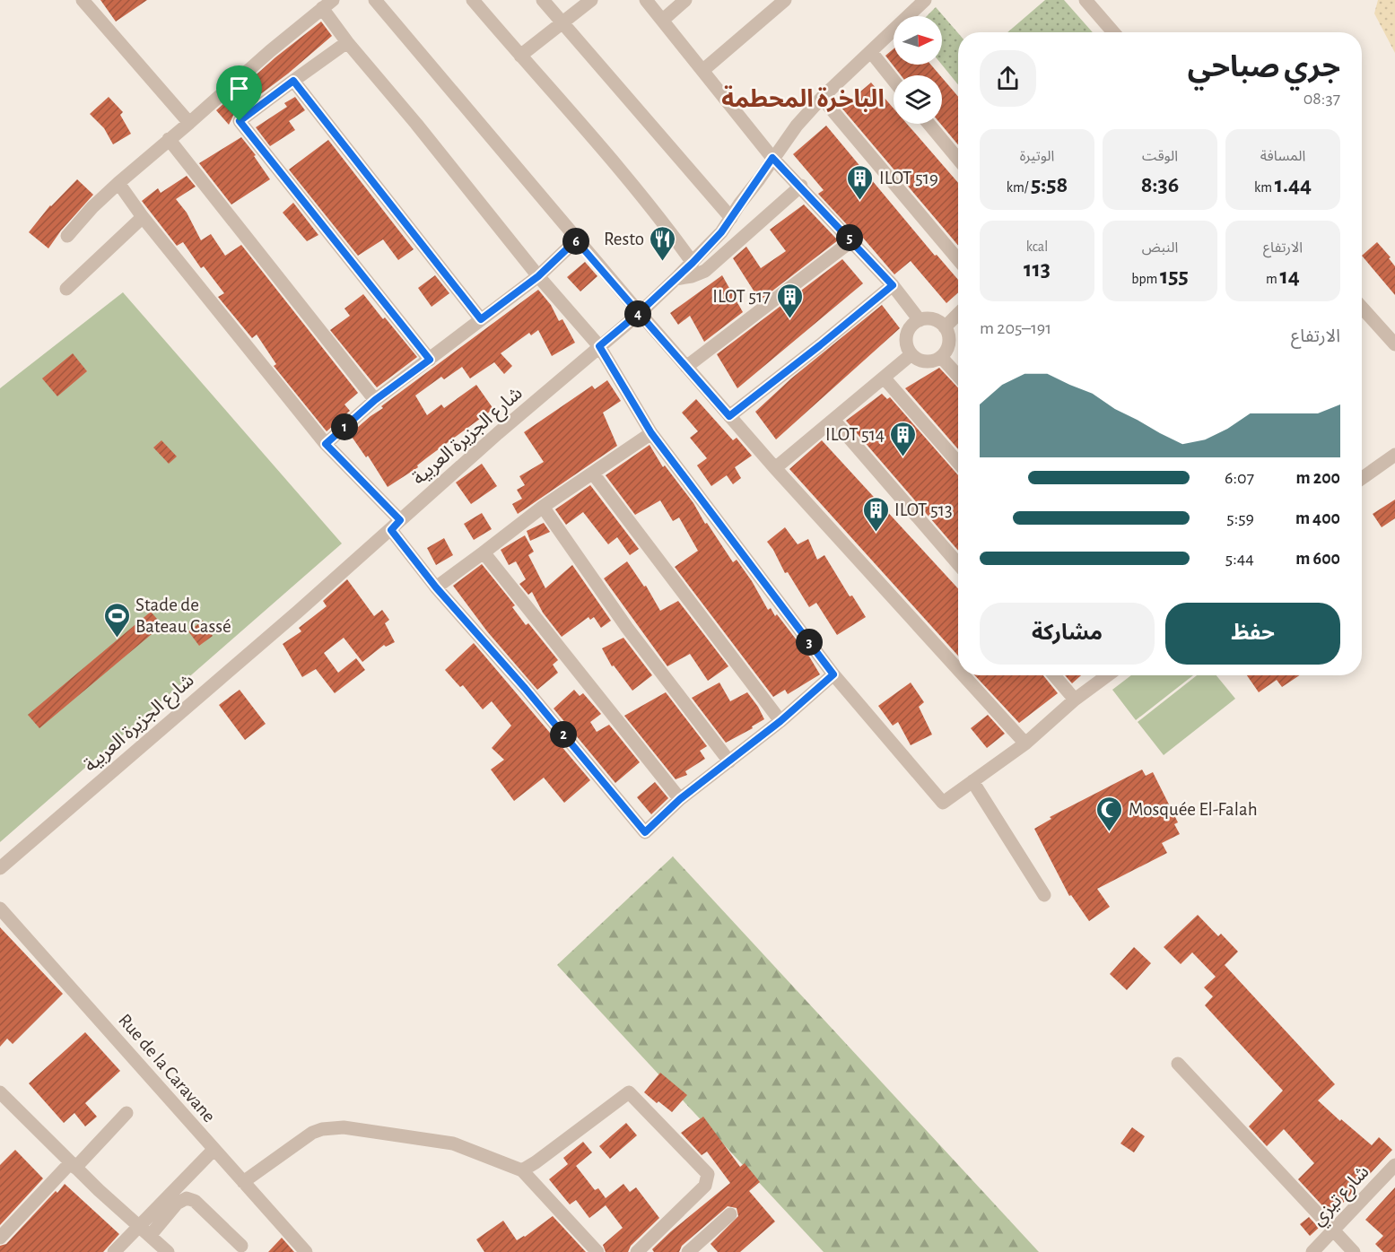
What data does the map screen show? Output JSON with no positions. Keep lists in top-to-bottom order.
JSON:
{
  "streets": {
    "street": ["شارع الجزيرة العربية", "Rue de la Caravane", "شارع تيزي"]
  },
  "districts": ["الباخرة المحطمة"],
  "places": {
    "building": [
      "ILOT 519",
      "ILOT 517",
      "ILOT 514",
      "ILOT 513"
    ],
    "restaurant": ["Resto"],
    "sports": ["Stade de Bateau Cassé"],
    "mosque": ["Mosquée El-Falah"]
  },
  "north": "right",
  "page": {
    "heading": ["جري صباحي", "08:37"],
    "stats": [
      ["المسافة", "1.44 km"],
      ["الوقت", "8:36"],
      ["الوتيرة", "5:58 /km"],
      ["الارتفاع", "14 m"],
      ["النبض", "155 bpm"],
      ["kcal", "113"]
    ],
    "pins": [
      "5",
      "6",
      "4",
      "1",
      "3",
      "2"
    ],
    "chart": ["الارتفاع", "191–205 m"],
    "list": [
      {
        "name": "200 m",
        "note": "6:07"
      },
      {
        "name": "400 m",
        "note": "5:59"
      },
      {
        "name": "600 m",
        "note": "5:44"
      }
    ],
    "buttons": ["حفظ", "مشاركة"]
  }
}
